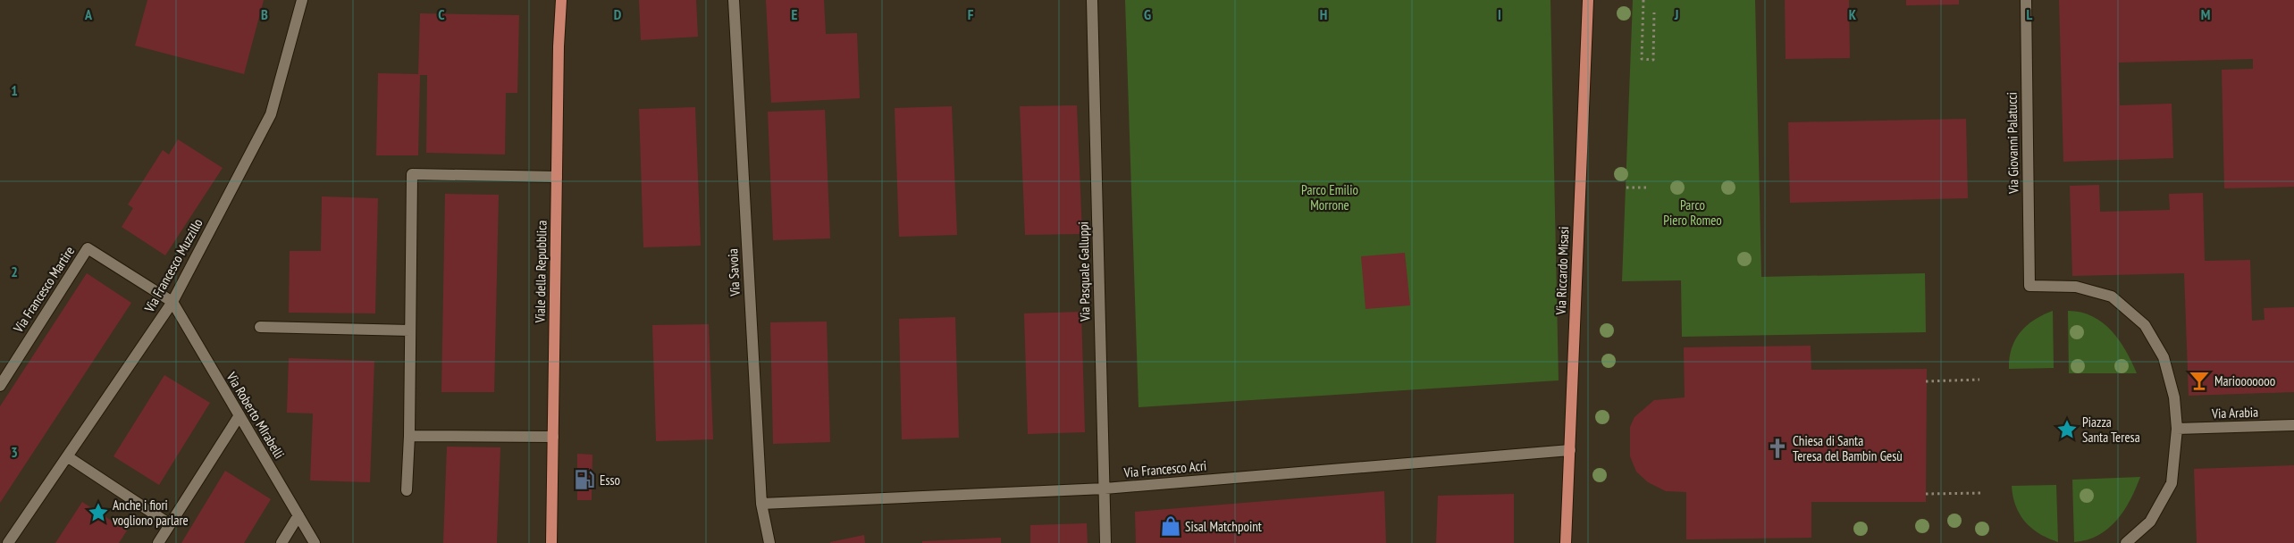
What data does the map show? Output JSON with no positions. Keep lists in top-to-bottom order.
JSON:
{
  "streets": {
    "main road": ["Via Riccardo Misasi", "Viale della Repubblica"],
    "street": [
      "Via Giovanni Palatucci",
      "Via Francesco Muzzillo",
      "Via Pasquale Galluppi",
      "Via Savoia",
      "Via Francesco Martire",
      "Via Arabia",
      "Via Roberto MIrabelli",
      "Via Francesco Acri"
    ]
  },
  "crossings": [
    ["Via Giovanni Palatucci", "Via Arabia"],
    ["Via Francesco Muzzillo", "Via Francesco Martire"],
    ["Via Francesco Muzzillo", "Via Roberto MIrabelli"],
    ["Via Riccardo Misasi", "Via Francesco Acri"],
    ["Via Pasquale Galluppi", "Via Francesco Acri"],
    ["Via Savoia", "Via Francesco Acri"],
    ["Via Francesco Martire", "Via Roberto MIrabelli"]
  ],
  "parks": ["Parco Emilio Morrone", "Parco Piero Romeo"],
  "places": {
    "bar": ["Mariooooooo"],
    "place": ["Piazza Santa Teresa", "Anche i fiori vogliono parlare"],
    "church": ["Chiesa di Santa Teresa del Bambin Gesù"],
    "fuel station": ["Esso"],
    "shop": ["Sisal Matchpoint"]
  },
  "grid": {
    "columns": [
      "A",
      "B",
      "C",
      "D",
      "E",
      "F",
      "G",
      "H",
      "I",
      "J",
      "K",
      "L",
      "M"
    ],
    "rows": ["1", "2", "3"]
  }
}
